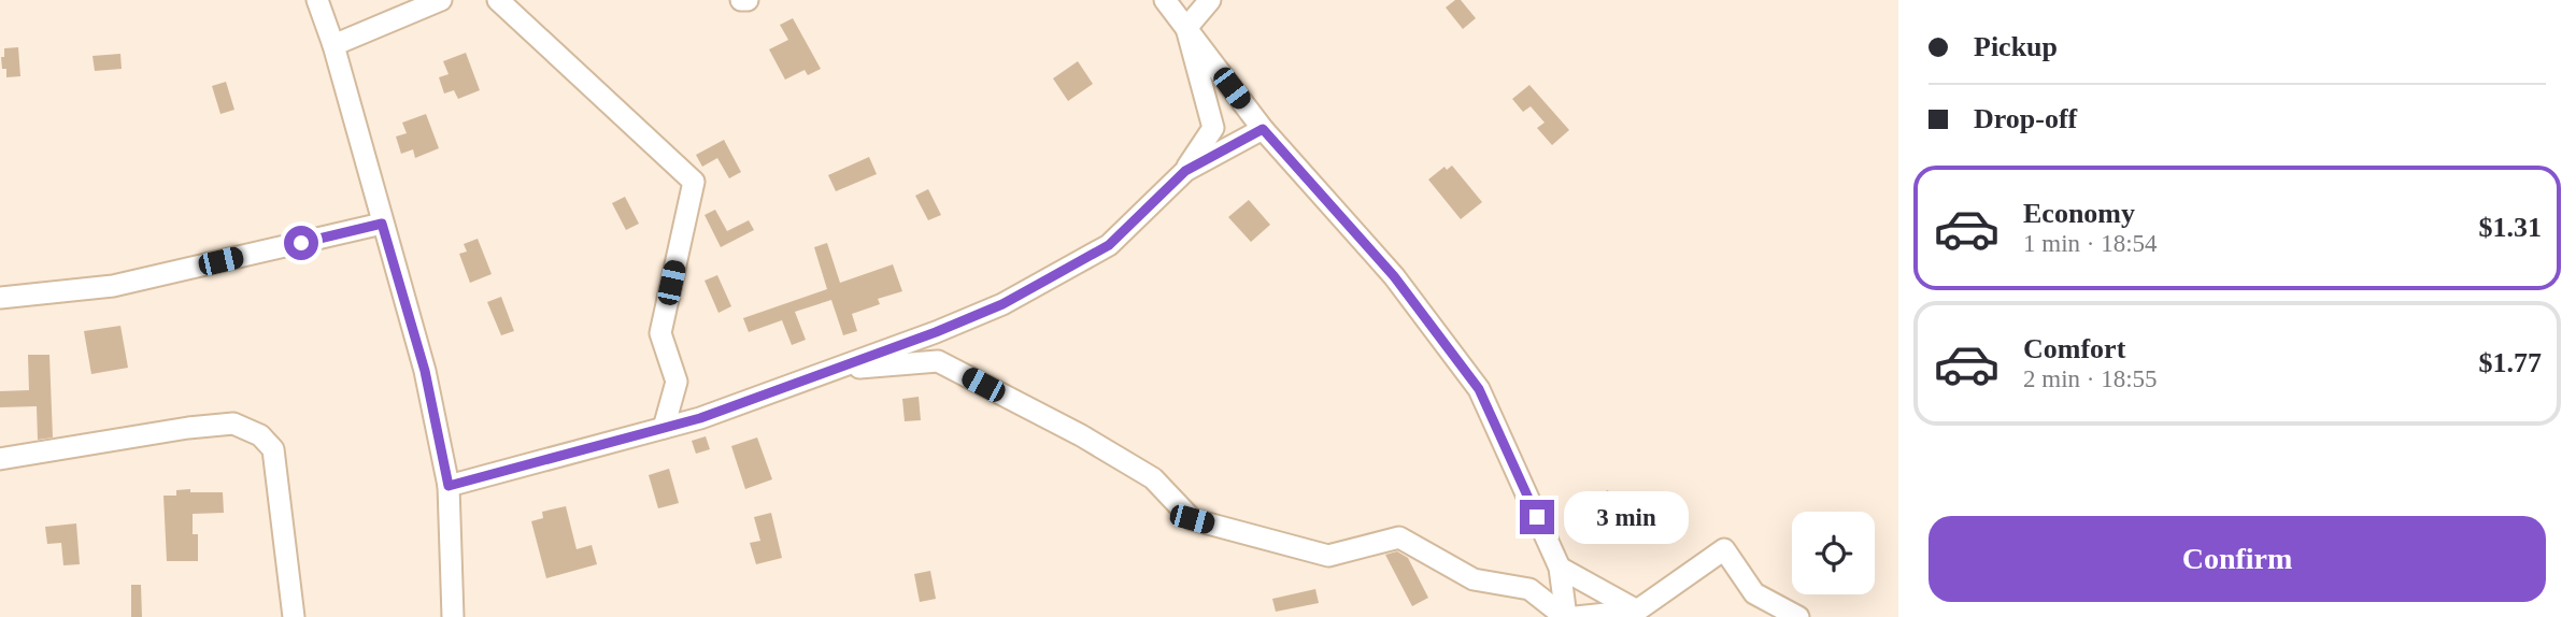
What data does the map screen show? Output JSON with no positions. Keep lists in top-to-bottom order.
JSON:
{
  "page": {
    "banner": ["Pickup", "Drop-off"],
    "list": [
      {
        "name": "Economy",
        "note": "1 min · 18:54",
        "value": "$1.31"
      },
      {
        "name": "Comfort",
        "note": "2 min · 18:55",
        "value": "$1.77"
      }
    ],
    "bubble": "3 min",
    "buttons": "Confirm"
  }
}
